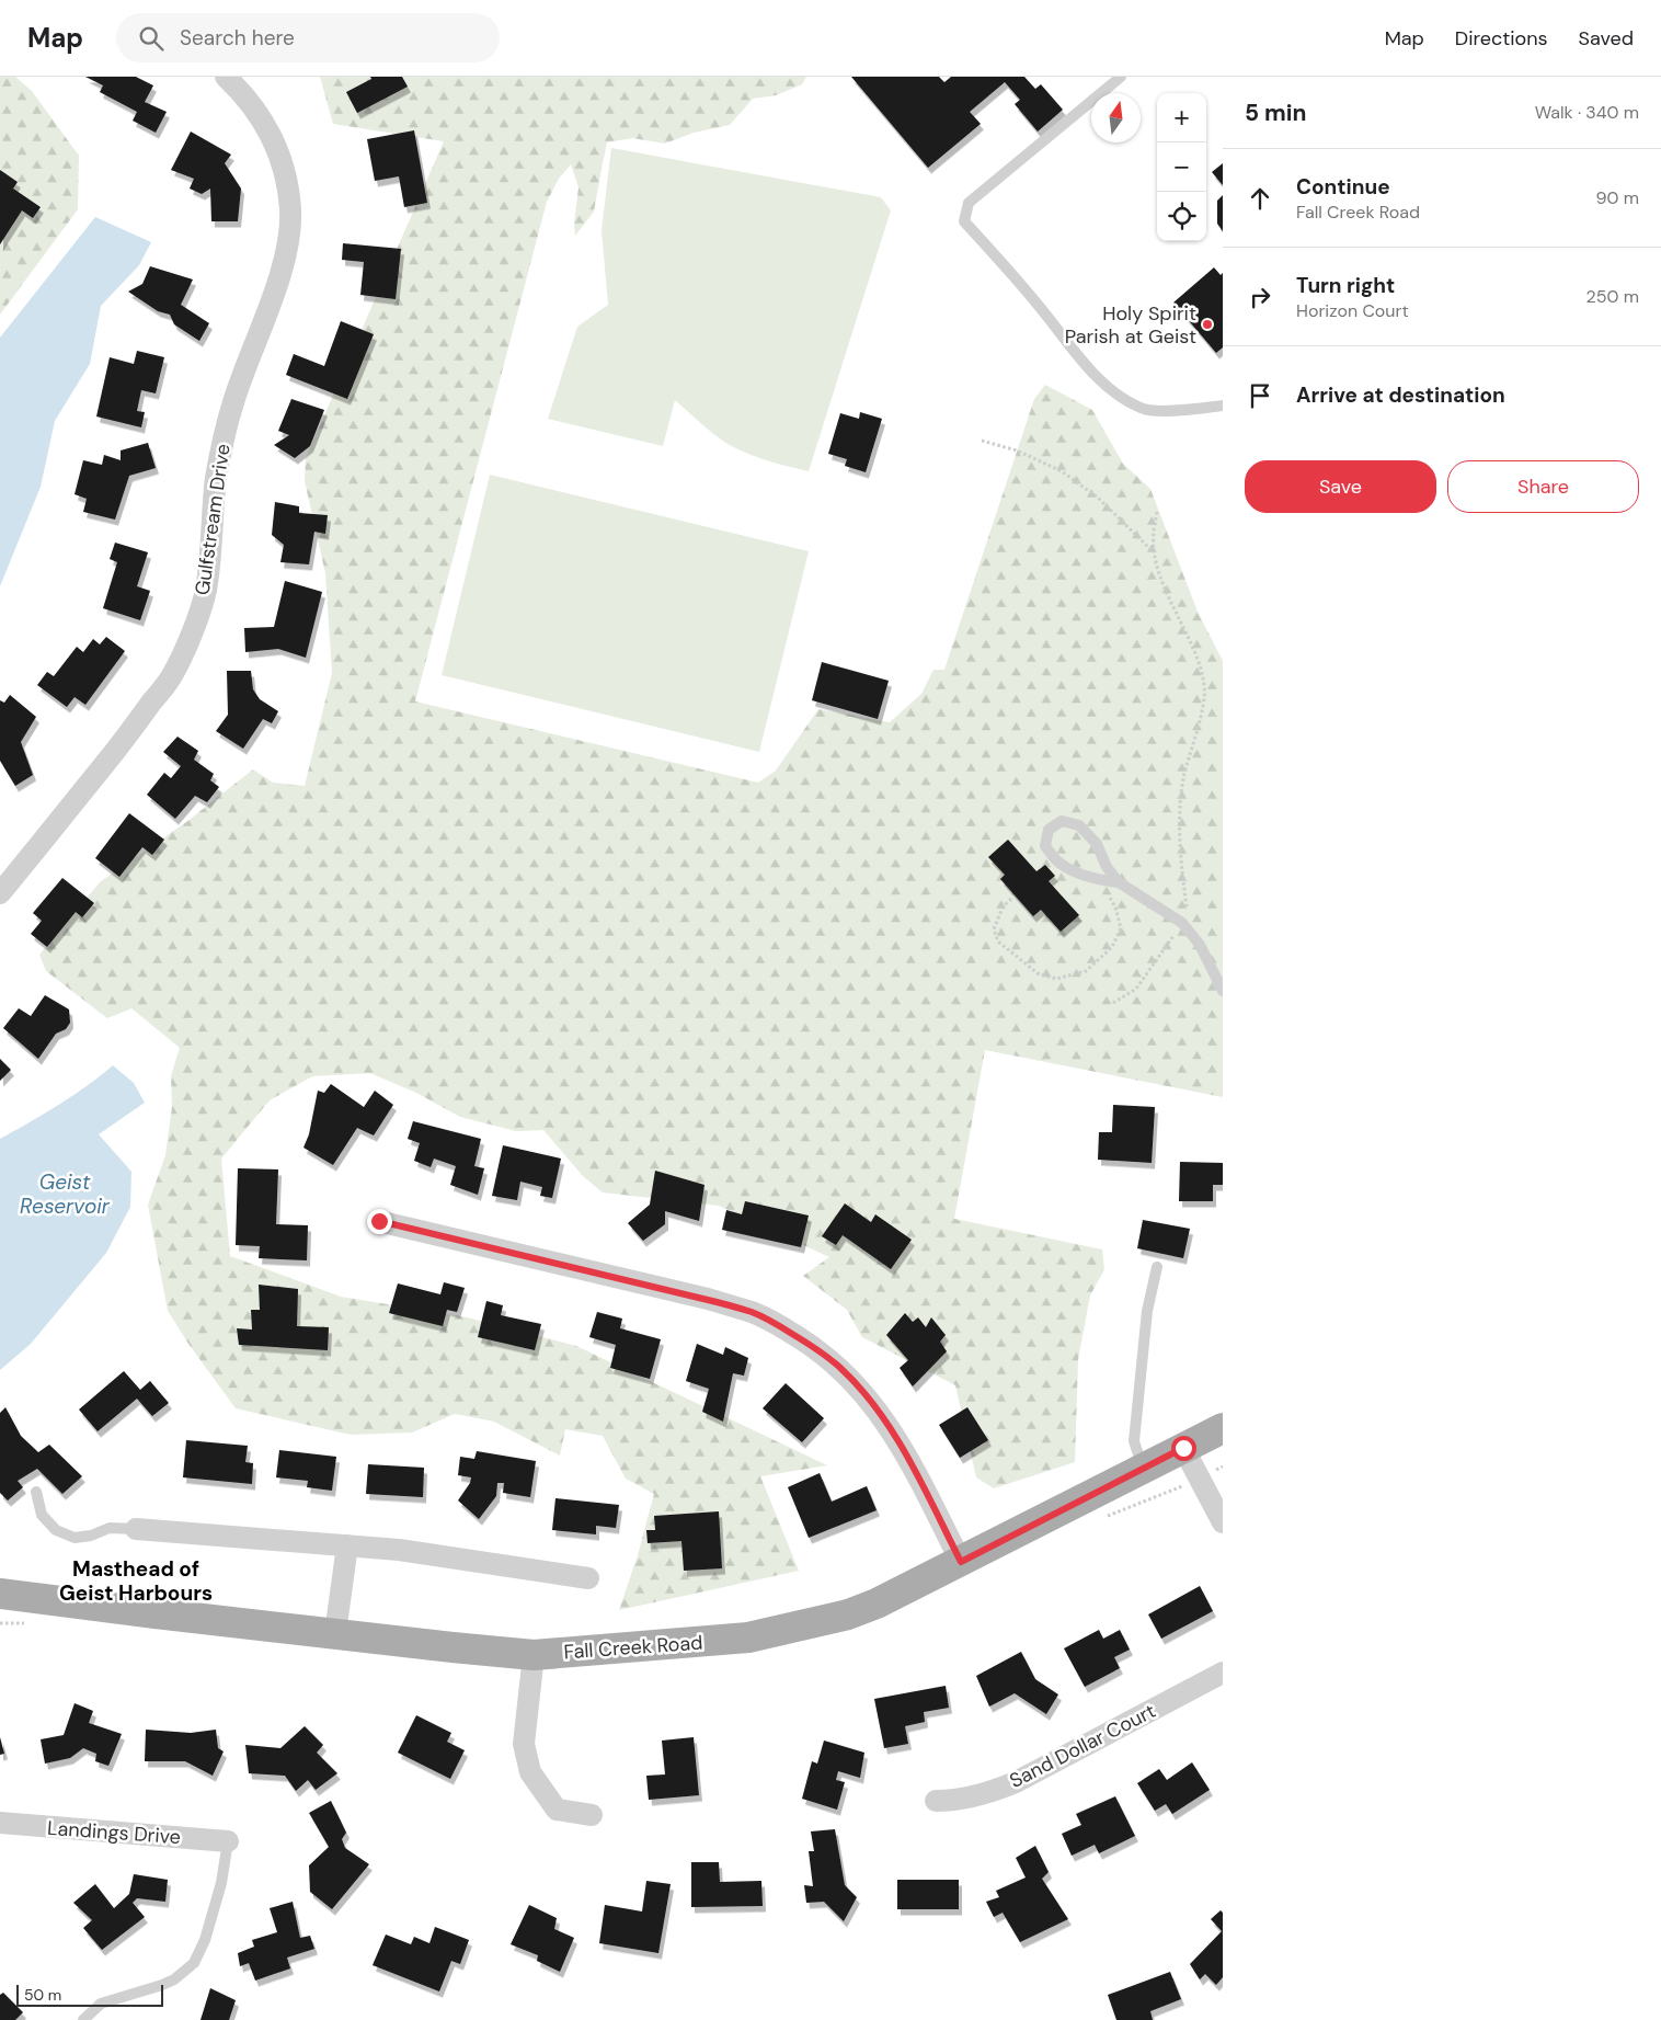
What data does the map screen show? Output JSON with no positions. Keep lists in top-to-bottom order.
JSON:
{
  "streets": {
    "main road": ["Fall Creek Road"],
    "street": ["Gulfstream Drive", "Sand Dollar Court", "Landings Drive"]
  },
  "districts": ["Masthead of Geist Harbours"],
  "water": ["Geist Reservoir"],
  "places": ["Holy Spirit Parish at Geist"],
  "scale_bar": "50 m",
  "north": "top",
  "page": {
    "header": "Map",
    "search": "Search here",
    "nav": ["Map", "Directions", "Saved"],
    "heading": ["5 min", "Walk · 340 m"],
    "map_buttons": ["+", "−"],
    "list": [
      ["Continue", "Fall Creek Road", "90 m"],
      ["Turn right", "Horizon Court", "250 m"],
      "Arrive at destination"
    ],
    "buttons": ["Save", "Share"],
    "scale": "50 m"
  }
}
